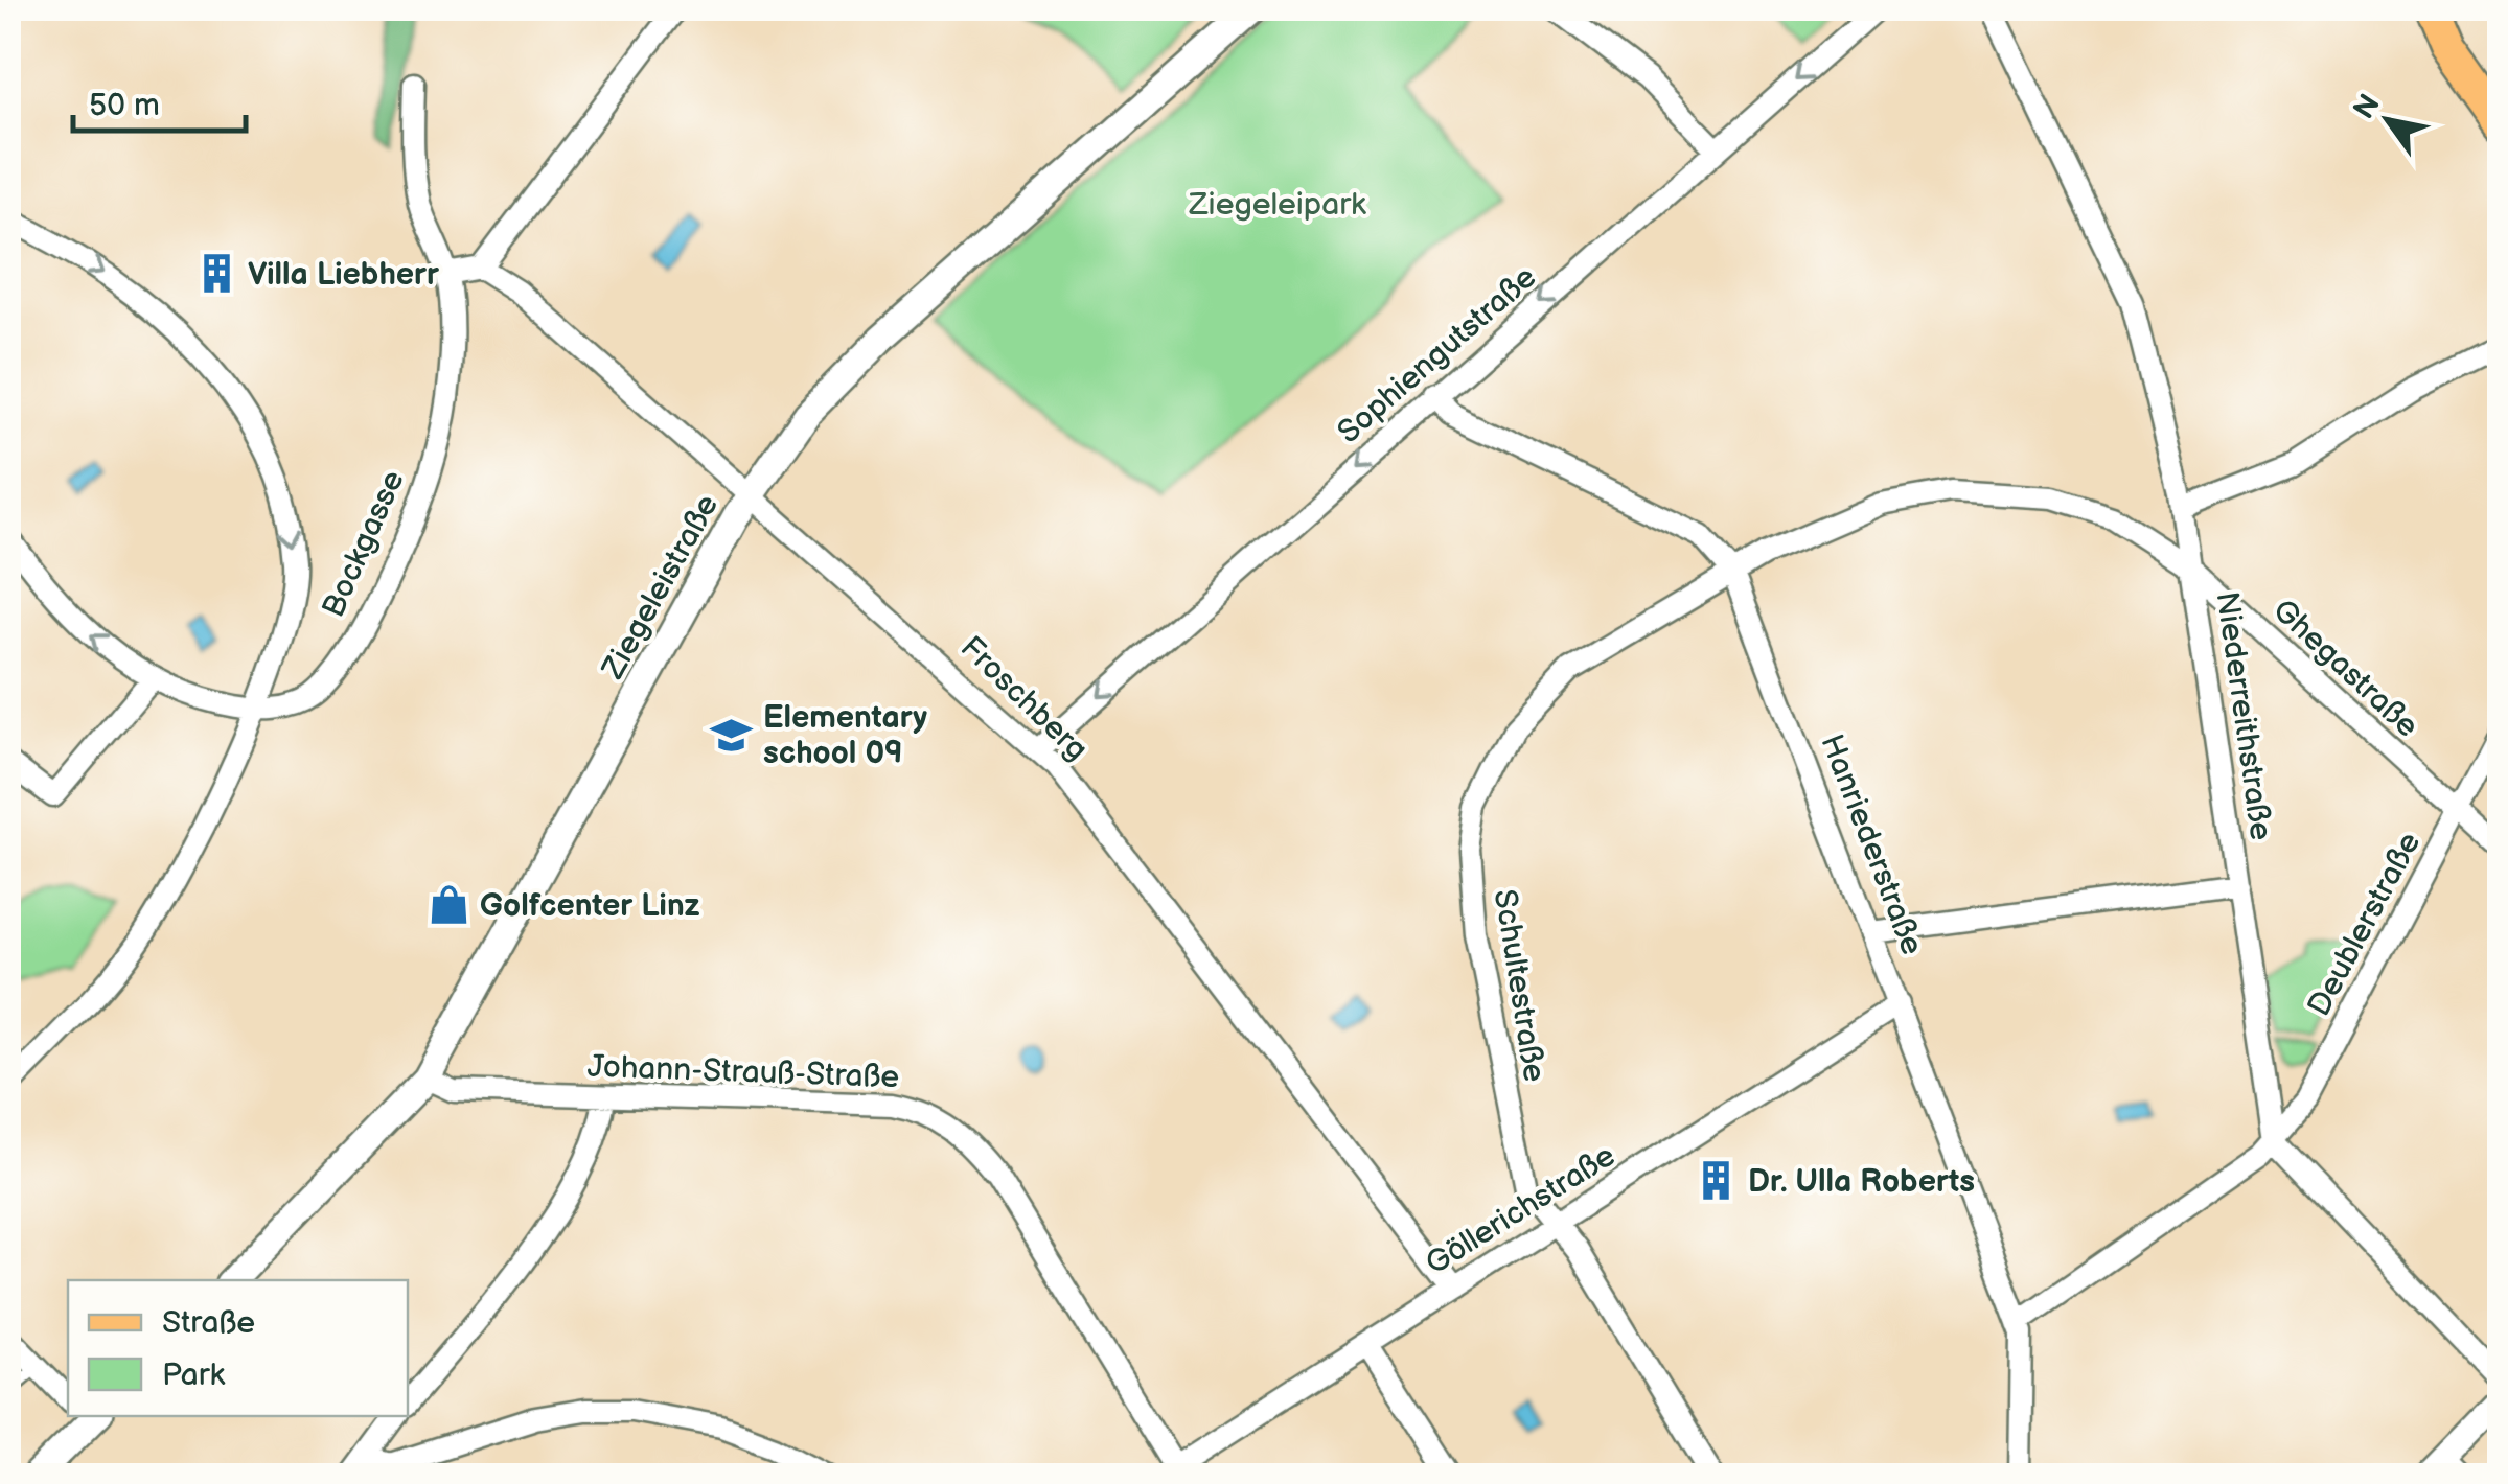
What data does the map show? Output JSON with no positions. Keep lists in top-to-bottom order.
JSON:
{
  "streets": {
    "street": [
      "Sophiengutstraße",
      "Bockgasse",
      "Ziegeleistraße",
      "Ghegastraße",
      "Froschberg",
      "Niederreithstraße",
      "Hanriederstraße",
      "Deublerstraße",
      "Schultestraße",
      "Johann-Strauß-Straße",
      "Göllerichstraße"
    ]
  },
  "crossings": [
    ["Sophiengutstraße", "Froschberg"],
    ["Sophiengutstraße", "Hanriederstraße"],
    ["Ziegeleistraße", "Froschberg"],
    ["Ziegeleistraße", "Johann-Strauß-Straße"],
    ["Ghegastraße", "Niederreithstraße"],
    ["Ghegastraße", "Hanriederstraße"],
    ["Ghegastraße", "Deublerstraße"],
    ["Ghegastraße", "Schultestraße"],
    ["Froschberg", "Göllerichstraße"],
    ["Niederreithstraße", "Deublerstraße"],
    ["Hanriederstraße", "Deublerstraße"],
    ["Hanriederstraße", "Schultestraße"],
    ["Hanriederstraße", "Göllerichstraße"],
    ["Schultestraße", "Göllerichstraße"],
    ["Johann-Strauß-Straße", "Göllerichstraße"]
  ],
  "one_way": ["Sophiengutstraße"],
  "parks": ["Ziegeleipark"],
  "places": {
    "building": ["Villa Liebherr", "Dr. Ulla Roberts"],
    "school or university": ["Elementary school 09"],
    "shop": ["Golfcenter Linz"]
  },
  "legend": ["Straße", "Park"],
  "scale_bar": "50 m",
  "north": "top left"
}
